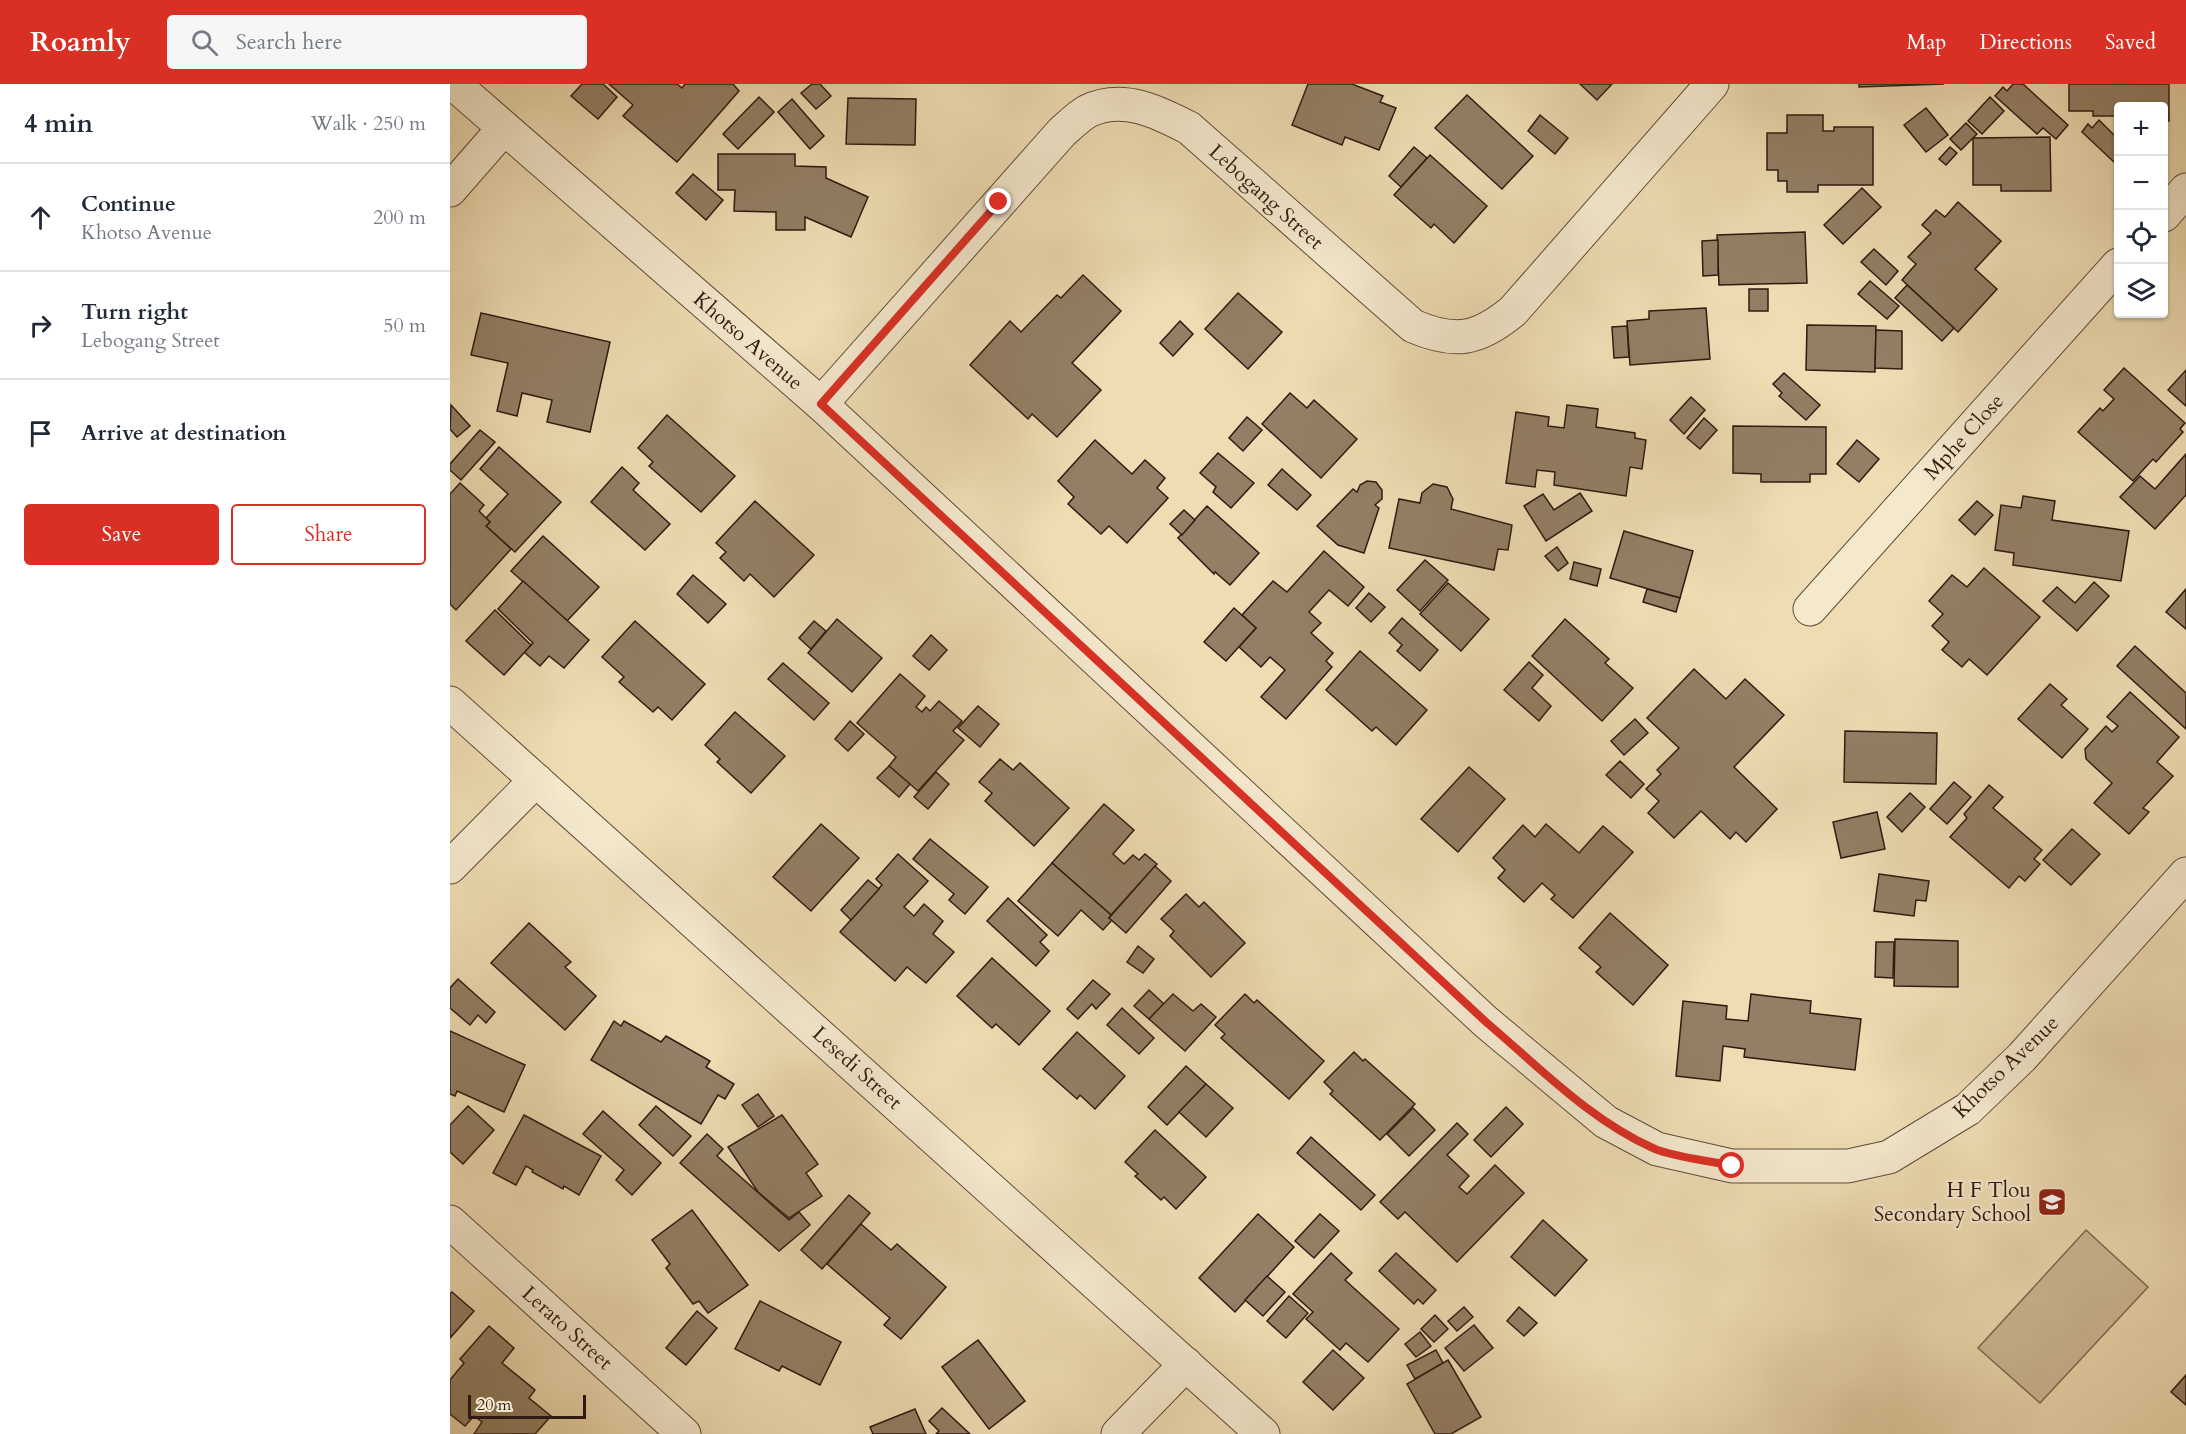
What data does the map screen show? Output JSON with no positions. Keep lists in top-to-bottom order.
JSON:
{
  "streets": {
    "street": [
      "Lebogang Street",
      "Khotso Avenue",
      "Mphe Close",
      "Lesedi Street",
      "Lerato Street"
    ]
  },
  "crossings": [
    ["Lebogang Street", "Khotso Avenue"]
  ],
  "places": {
    "school or university": ["H F Tlou Secondary School"]
  },
  "scale_bar": "20 m",
  "page": {
    "header": "Roamly",
    "search": "Search here",
    "nav": ["Map", "Directions", "Saved"],
    "heading": ["4 min", "Walk · 250 m"],
    "map_buttons": ["+", "−"],
    "list": [
      ["Continue", "Khotso Avenue", "200 m"],
      ["Turn right", "Lebogang Street", "50 m"],
      "Arrive at destination"
    ],
    "buttons": ["Save", "Share"],
    "scale": "20 m"
  }
}
